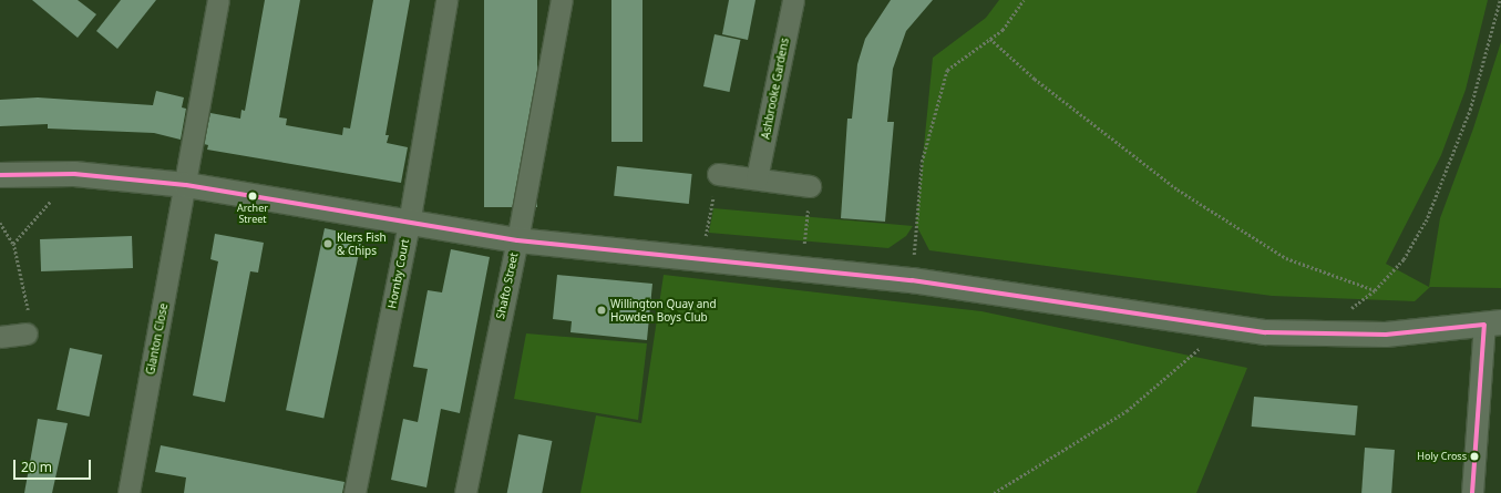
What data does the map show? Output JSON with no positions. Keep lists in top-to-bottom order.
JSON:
{
  "streets": {
    "street": [
      "Ashbrooke Gardens",
      "Hornby Court",
      "Shafto Street",
      "Glanton Close"
    ]
  },
  "places": [
    "Archer Street",
    "Klers Fish & Chips",
    "Willington Quay and Howden Boys Club",
    "Holy Cross"
  ],
  "scale_bar": "20 m"
}
